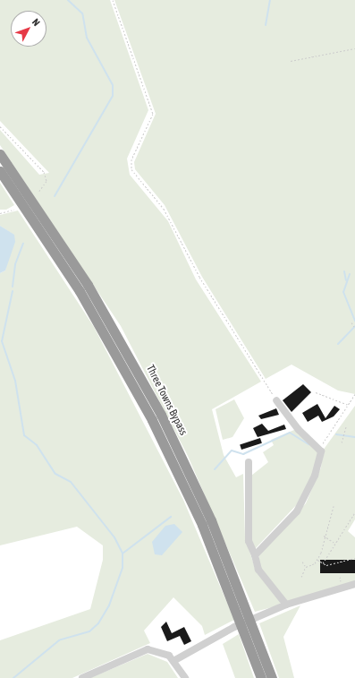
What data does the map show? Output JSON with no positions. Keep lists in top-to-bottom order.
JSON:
{
  "streets": {
    "highway": ["Three Towns Bypass"]
  },
  "north": "top right"
}
